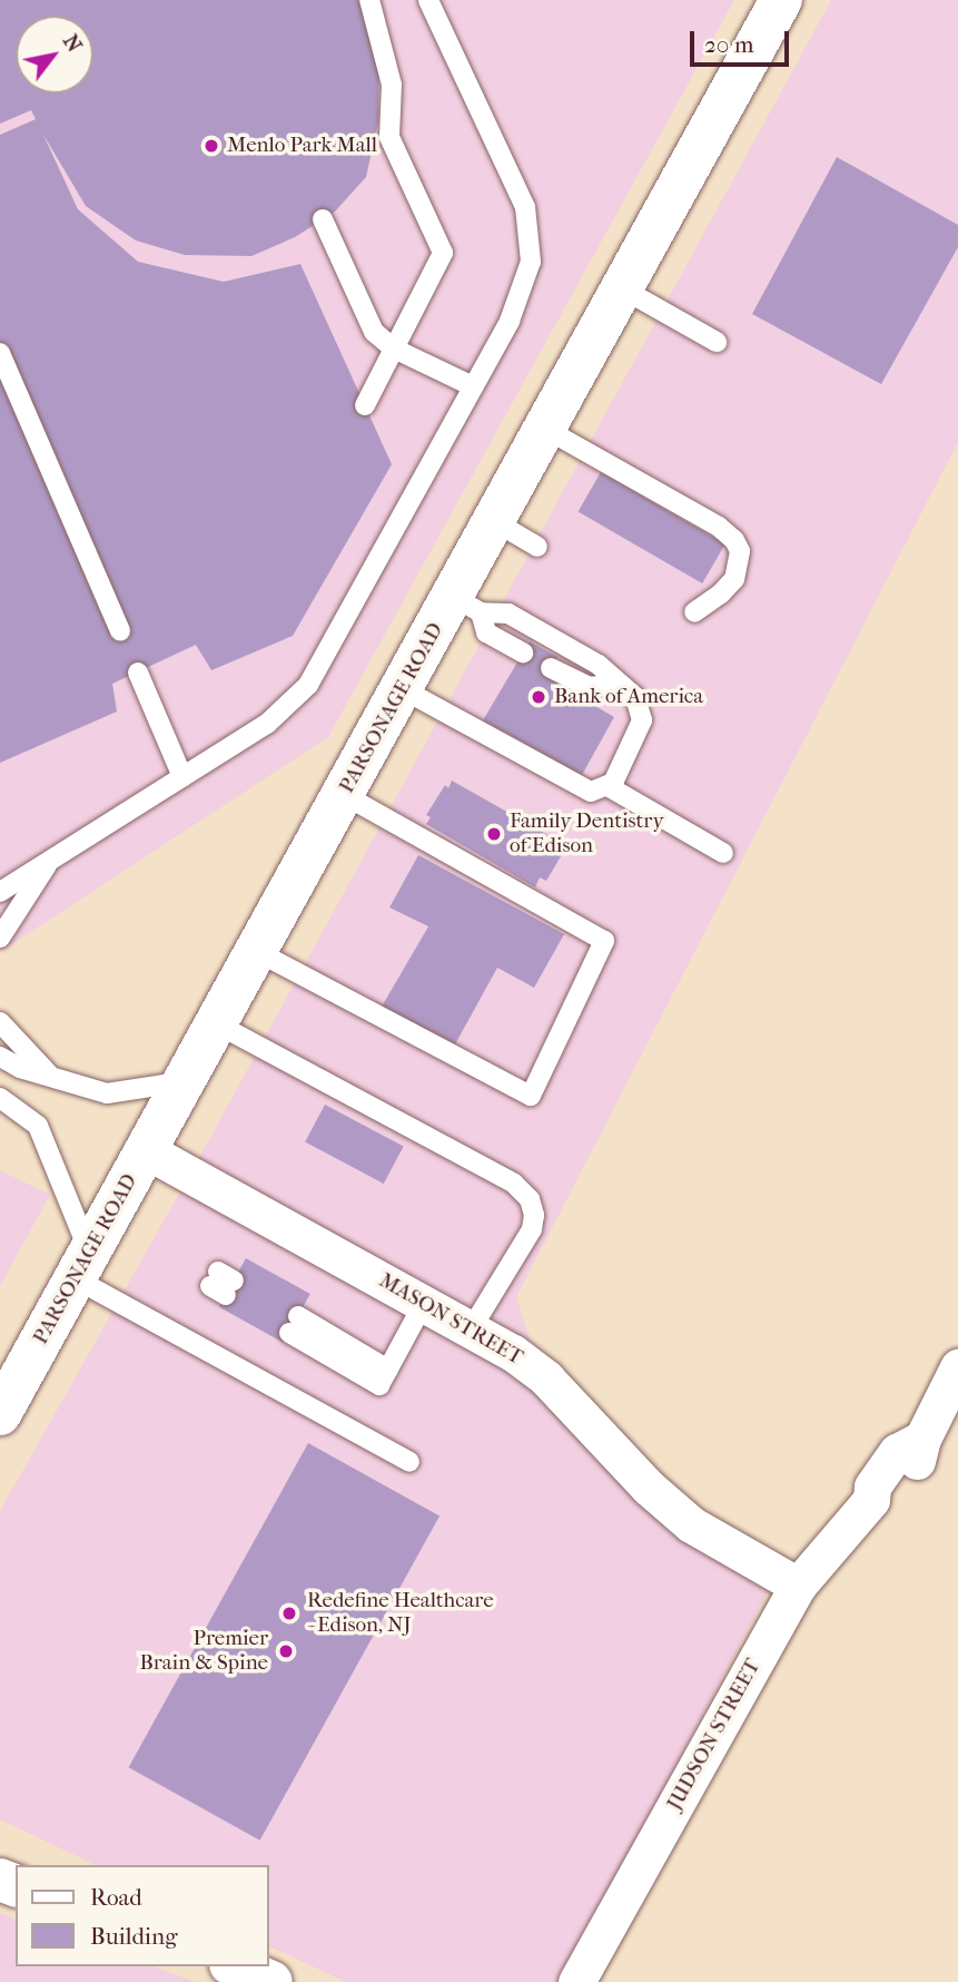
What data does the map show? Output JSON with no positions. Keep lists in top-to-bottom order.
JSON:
{
  "streets": {
    "street": ["PARSONAGE ROAD", "MASON STREET", "JUDSON STREET"]
  },
  "crossings": [
    ["PARSONAGE ROAD", "MASON STREET"],
    ["MASON STREET", "JUDSON STREET"]
  ],
  "places": [
    "Menlo Park Mall",
    "Bank of America",
    "Family Dentistry of Edison",
    "Redefine Healthcare - Edison, NJ",
    "Premier Brain & Spine"
  ],
  "legend": ["Road", "Building"],
  "scale_bar": "20 m",
  "north": "top right"
}
